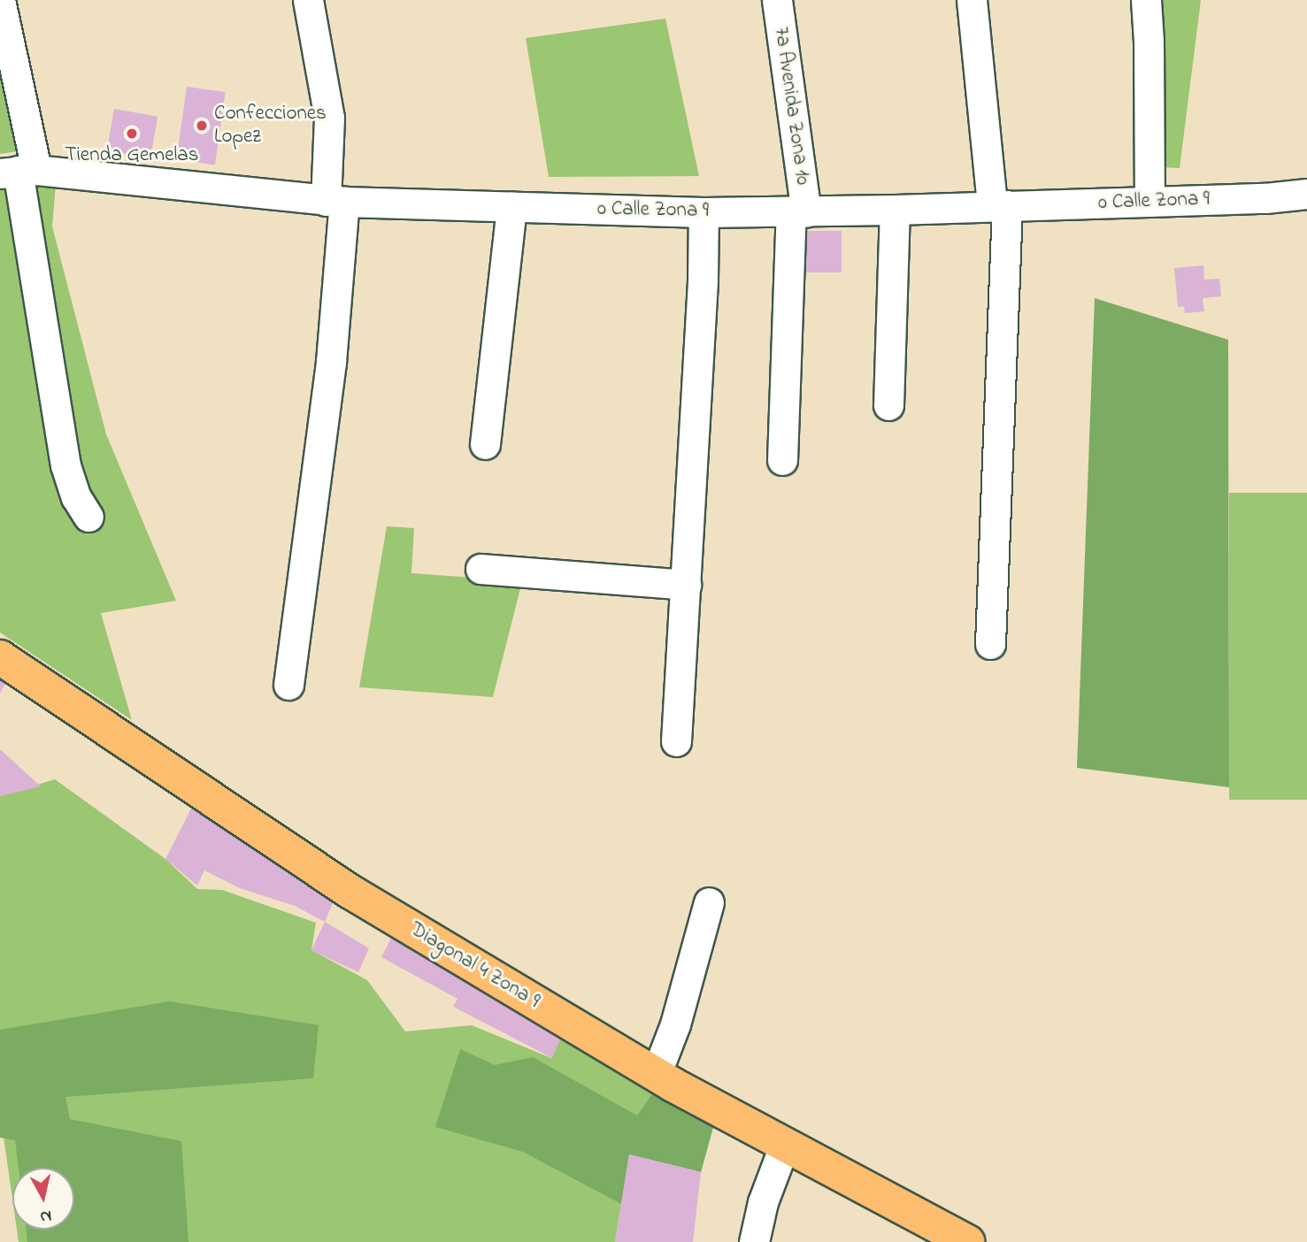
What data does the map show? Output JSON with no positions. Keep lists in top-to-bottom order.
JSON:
{
  "streets": {
    "main road": ["Diagonal 4 Zona 9"],
    "street": ["7a Avenida Zona 10", "0 Calle Zona 9"]
  },
  "crossings": [
    ["7a Avenida Zona 10", "0 Calle Zona 9"]
  ],
  "places": ["Confecciones Lopez", "Tienda Gemelas"],
  "north": "bottom"
}
